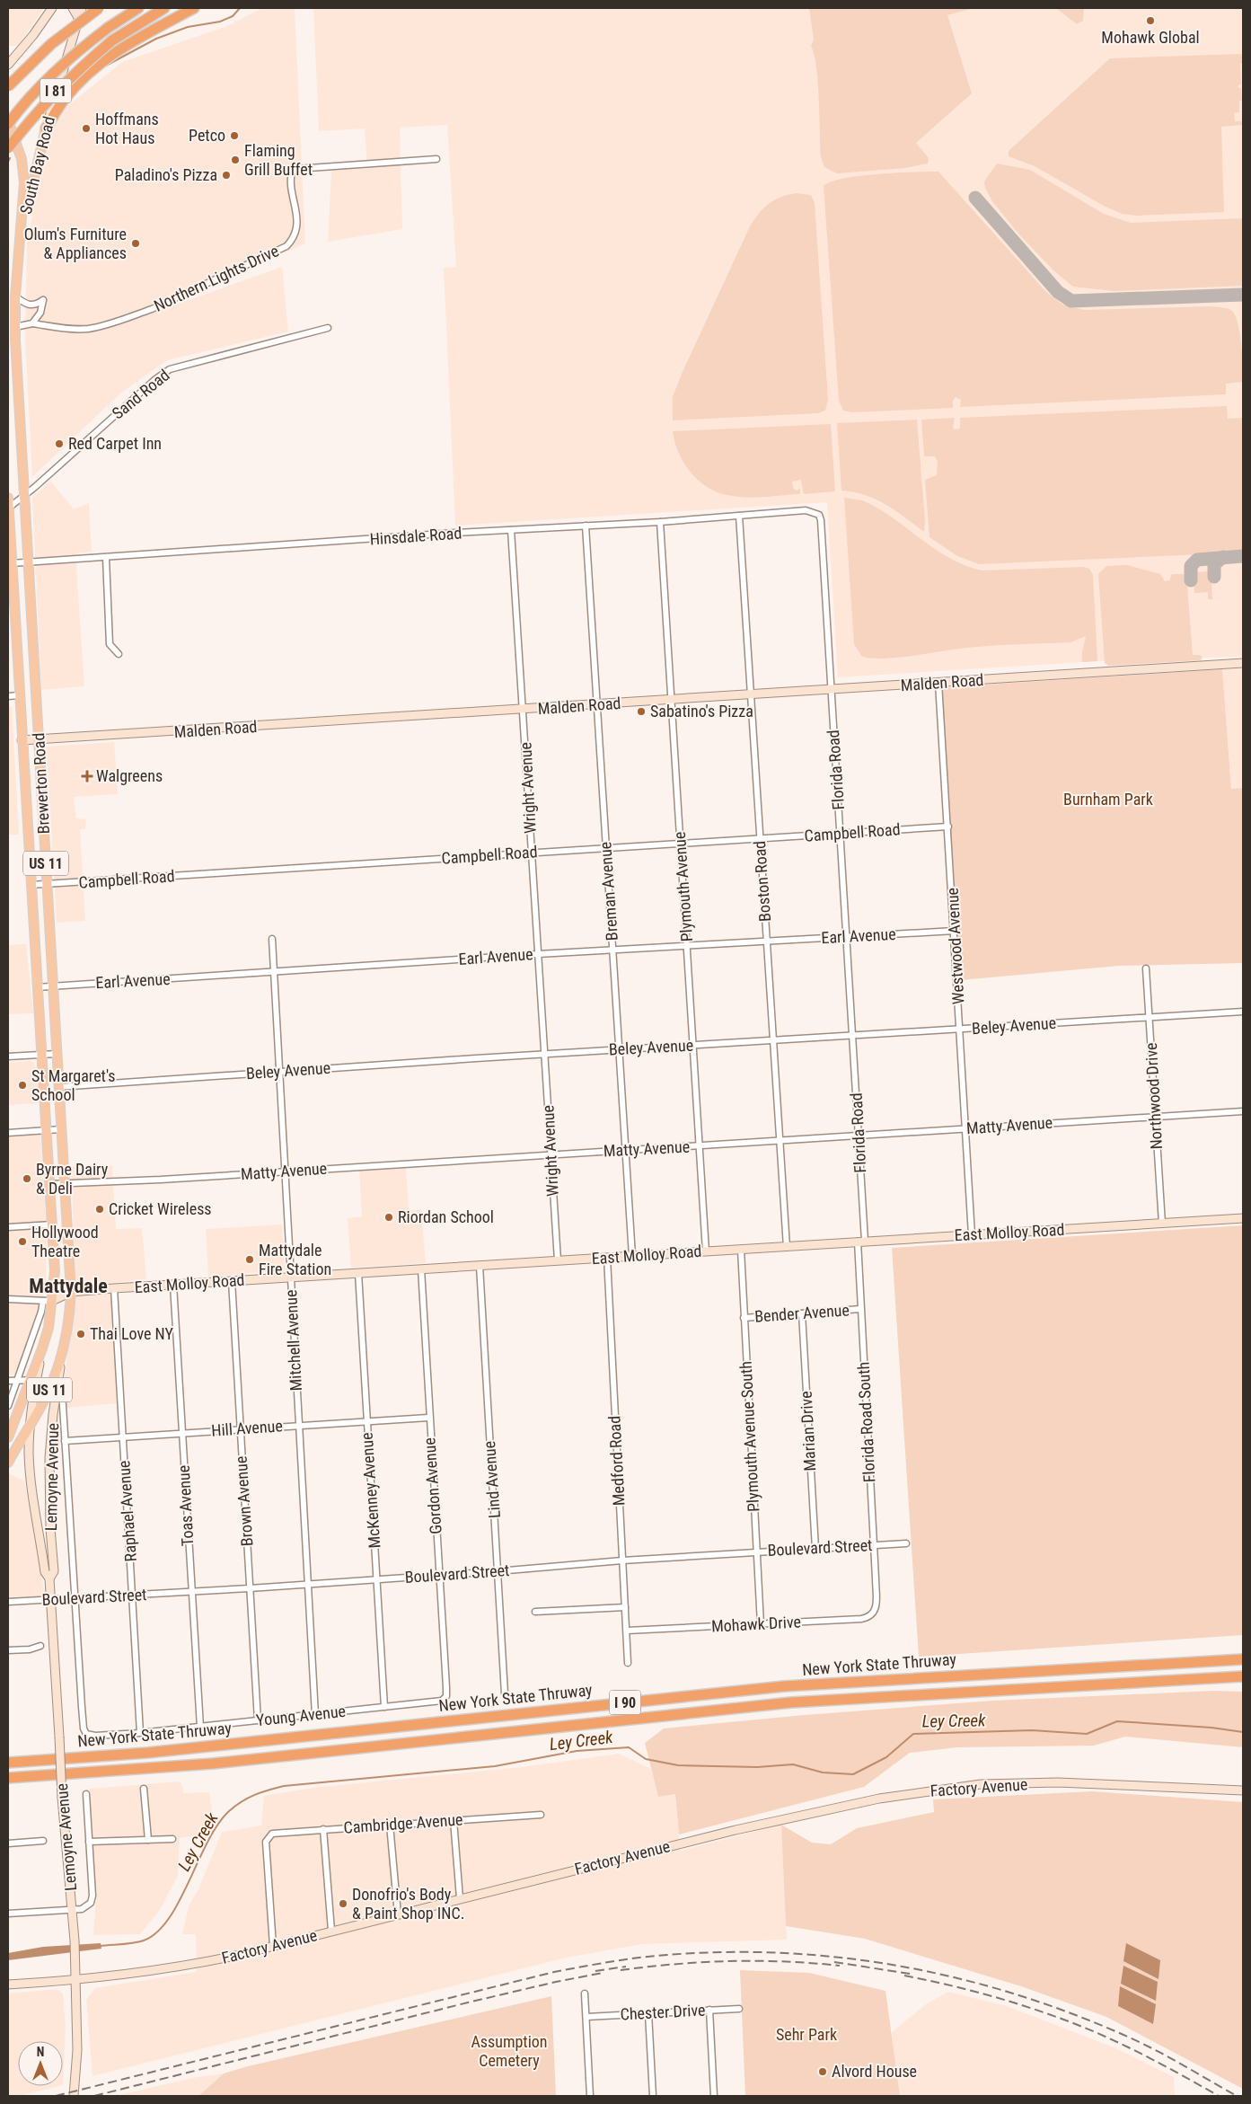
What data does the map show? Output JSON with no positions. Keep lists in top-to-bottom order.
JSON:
{
  "streets": {
    "highway": ["I 81", "New York State Thruway", "I 90"],
    "main road": ["South Bay Road", "Brewerton Road", "US 11"],
    "street": [
      "Northern Lights Drive",
      "Sand Road",
      "Hinsdale Road",
      "Malden Road",
      "Florida Road",
      "Wright Avenue",
      "Campbell Road",
      "Boston Road",
      "Plymouth Avenue",
      "Breman Avenue",
      "Earl Avenue",
      "Westwood Avenue",
      "Beley Avenue",
      "Northwood Drive",
      "Matty Avenue",
      "East Molloy Road",
      "Bender Avenue",
      "Mitchell Avenue",
      "Florida Road South",
      "Hill Avenue",
      "Marian Drive",
      "Plymouth Avenue South",
      "Medford Road",
      "Lemoyne Avenue",
      "Lind Avenue",
      "Gordon Avenue",
      "McKenney Avenue",
      "Brown Avenue",
      "Toas Avenue",
      "Raphael Avenue",
      "Boulevard Street",
      "Mohawk Drive",
      "Young Avenue",
      "Factory Avenue",
      "Cambridge Avenue",
      "Chester Drive"
    ]
  },
  "crossings": [
    ["I 81", "Brewerton Road"],
    ["South Bay Road", "Brewerton Road"],
    ["Sand Road", "Brewerton Road"],
    ["Hinsdale Road", "Florida Road"],
    ["Hinsdale Road", "Brewerton Road"],
    ["Hinsdale Road", "Wright Avenue"],
    ["Hinsdale Road", "Boston Road"],
    ["Hinsdale Road", "Plymouth Avenue"],
    ["Hinsdale Road", "Breman Avenue"],
    ["Malden Road", "Florida Road"],
    ["Malden Road", "Brewerton Road"],
    ["Malden Road", "Wright Avenue"],
    ["Malden Road", "Boston Road"],
    ["Malden Road", "Plymouth Avenue"],
    ["Malden Road", "Breman Avenue"],
    ["Malden Road", "Westwood Avenue"],
    ["Florida Road", "Campbell Road"],
    ["Florida Road", "Earl Avenue"],
    ["Florida Road", "Beley Avenue"],
    ["Florida Road", "Matty Avenue"],
    ["Florida Road", "East Molloy Road"],
    ["Florida Road", "Florida Road South"],
    ["Brewerton Road", "Campbell Road"],
    ["Brewerton Road", "Earl Avenue"],
    ["Brewerton Road", "Beley Avenue"],
    ["Brewerton Road", "Matty Avenue"],
    ["Brewerton Road", "East Molloy Road"],
    ["Brewerton Road", "Lemoyne Avenue"],
    ["Wright Avenue", "Campbell Road"],
    ["Wright Avenue", "Earl Avenue"],
    ["Wright Avenue", "Beley Avenue"],
    ["Wright Avenue", "Matty Avenue"],
    ["Wright Avenue", "East Molloy Road"],
    ["Campbell Road", "Boston Road"],
    ["Campbell Road", "Plymouth Avenue"],
    ["Campbell Road", "Breman Avenue"],
    ["Campbell Road", "Westwood Avenue"],
    ["Boston Road", "Earl Avenue"],
    ["Boston Road", "Beley Avenue"],
    ["Boston Road", "Matty Avenue"],
    ["Boston Road", "East Molloy Road"],
    ["Plymouth Avenue", "Earl Avenue"],
    ["Plymouth Avenue", "Beley Avenue"],
    ["Plymouth Avenue", "Matty Avenue"],
    ["Plymouth Avenue", "East Molloy Road"],
    ["Breman Avenue", "Earl Avenue"],
    ["Breman Avenue", "Beley Avenue"],
    ["Breman Avenue", "Matty Avenue"],
    ["Breman Avenue", "East Molloy Road"],
    ["Earl Avenue", "Westwood Avenue"],
    ["Earl Avenue", "Mitchell Avenue"],
    ["Westwood Avenue", "Beley Avenue"],
    ["Westwood Avenue", "Matty Avenue"],
    ["Westwood Avenue", "East Molloy Road"],
    ["Beley Avenue", "Northwood Drive"],
    ["Beley Avenue", "Mitchell Avenue"],
    ["Northwood Drive", "Matty Avenue"],
    ["Northwood Drive", "East Molloy Road"],
    ["Matty Avenue", "Mitchell Avenue"],
    ["East Molloy Road", "Mitchell Avenue"],
    ["East Molloy Road", "Florida Road South"],
    ["East Molloy Road", "Plymouth Avenue South"],
    ["East Molloy Road", "Medford Road"],
    ["East Molloy Road", "Lind Avenue"],
    ["East Molloy Road", "Gordon Avenue"],
    ["East Molloy Road", "McKenney Avenue"],
    ["East Molloy Road", "Brown Avenue"],
    ["East Molloy Road", "Toas Avenue"],
    ["East Molloy Road", "Raphael Avenue"],
    ["Bender Avenue", "Florida Road South"],
    ["Bender Avenue", "Marian Drive"],
    ["Bender Avenue", "Plymouth Avenue South"],
    ["Mitchell Avenue", "Hill Avenue"],
    ["Mitchell Avenue", "Boulevard Street"],
    ["Mitchell Avenue", "Young Avenue"],
    ["Florida Road South", "Boulevard Street"],
    ["Florida Road South", "Mohawk Drive"],
    ["Hill Avenue", "Gordon Avenue"],
    ["Hill Avenue", "McKenney Avenue"],
    ["Hill Avenue", "Brown Avenue"],
    ["Hill Avenue", "Toas Avenue"],
    ["Hill Avenue", "Raphael Avenue"],
    ["Marian Drive", "Boulevard Street"],
    ["Plymouth Avenue South", "Boulevard Street"],
    ["Plymouth Avenue South", "Mohawk Drive"],
    ["Medford Road", "Boulevard Street"],
    ["Medford Road", "Mohawk Drive"],
    ["Lemoyne Avenue", "Boulevard Street"],
    ["Lemoyne Avenue", "Factory Avenue"],
    ["Lind Avenue", "Boulevard Street"],
    ["Gordon Avenue", "Boulevard Street"],
    ["Gordon Avenue", "Young Avenue"],
    ["McKenney Avenue", "Boulevard Street"],
    ["McKenney Avenue", "Young Avenue"],
    ["Brown Avenue", "Boulevard Street"],
    ["Brown Avenue", "Young Avenue"],
    ["Toas Avenue", "Boulevard Street"],
    ["Toas Avenue", "Young Avenue"],
    ["Raphael Avenue", "Boulevard Street"],
    ["Raphael Avenue", "Young Avenue"],
    ["Boulevard Street", "Young Avenue"],
    ["Factory Avenue", "Cambridge Avenue"]
  ],
  "districts": ["Mattydale"],
  "water": ["Ley Creek"],
  "parks": ["Burnham Park", "Sehr Park", "Assumption Cemetery"],
  "places": {
    "other": [
      "Mohawk Global",
      "Hoffmans Hot Haus",
      "Petco",
      "Flaming Grill Buffet",
      "Paladino's Pizza",
      "Olum's Furniture & Appliances",
      "Red Carpet Inn",
      "Sabatino's Pizza",
      "St Margaret's School",
      "Byrne Dairy & Deli",
      "Cricket Wireless",
      "Riordan School",
      "Hollywood Theatre",
      "Mattydale Fire Station",
      "Thai Love NY",
      "Donofrio's Body & Paint Shop INC.",
      "Alvord House"
    ],
    "health": ["Walgreens"]
  },
  "north": "top"
}
